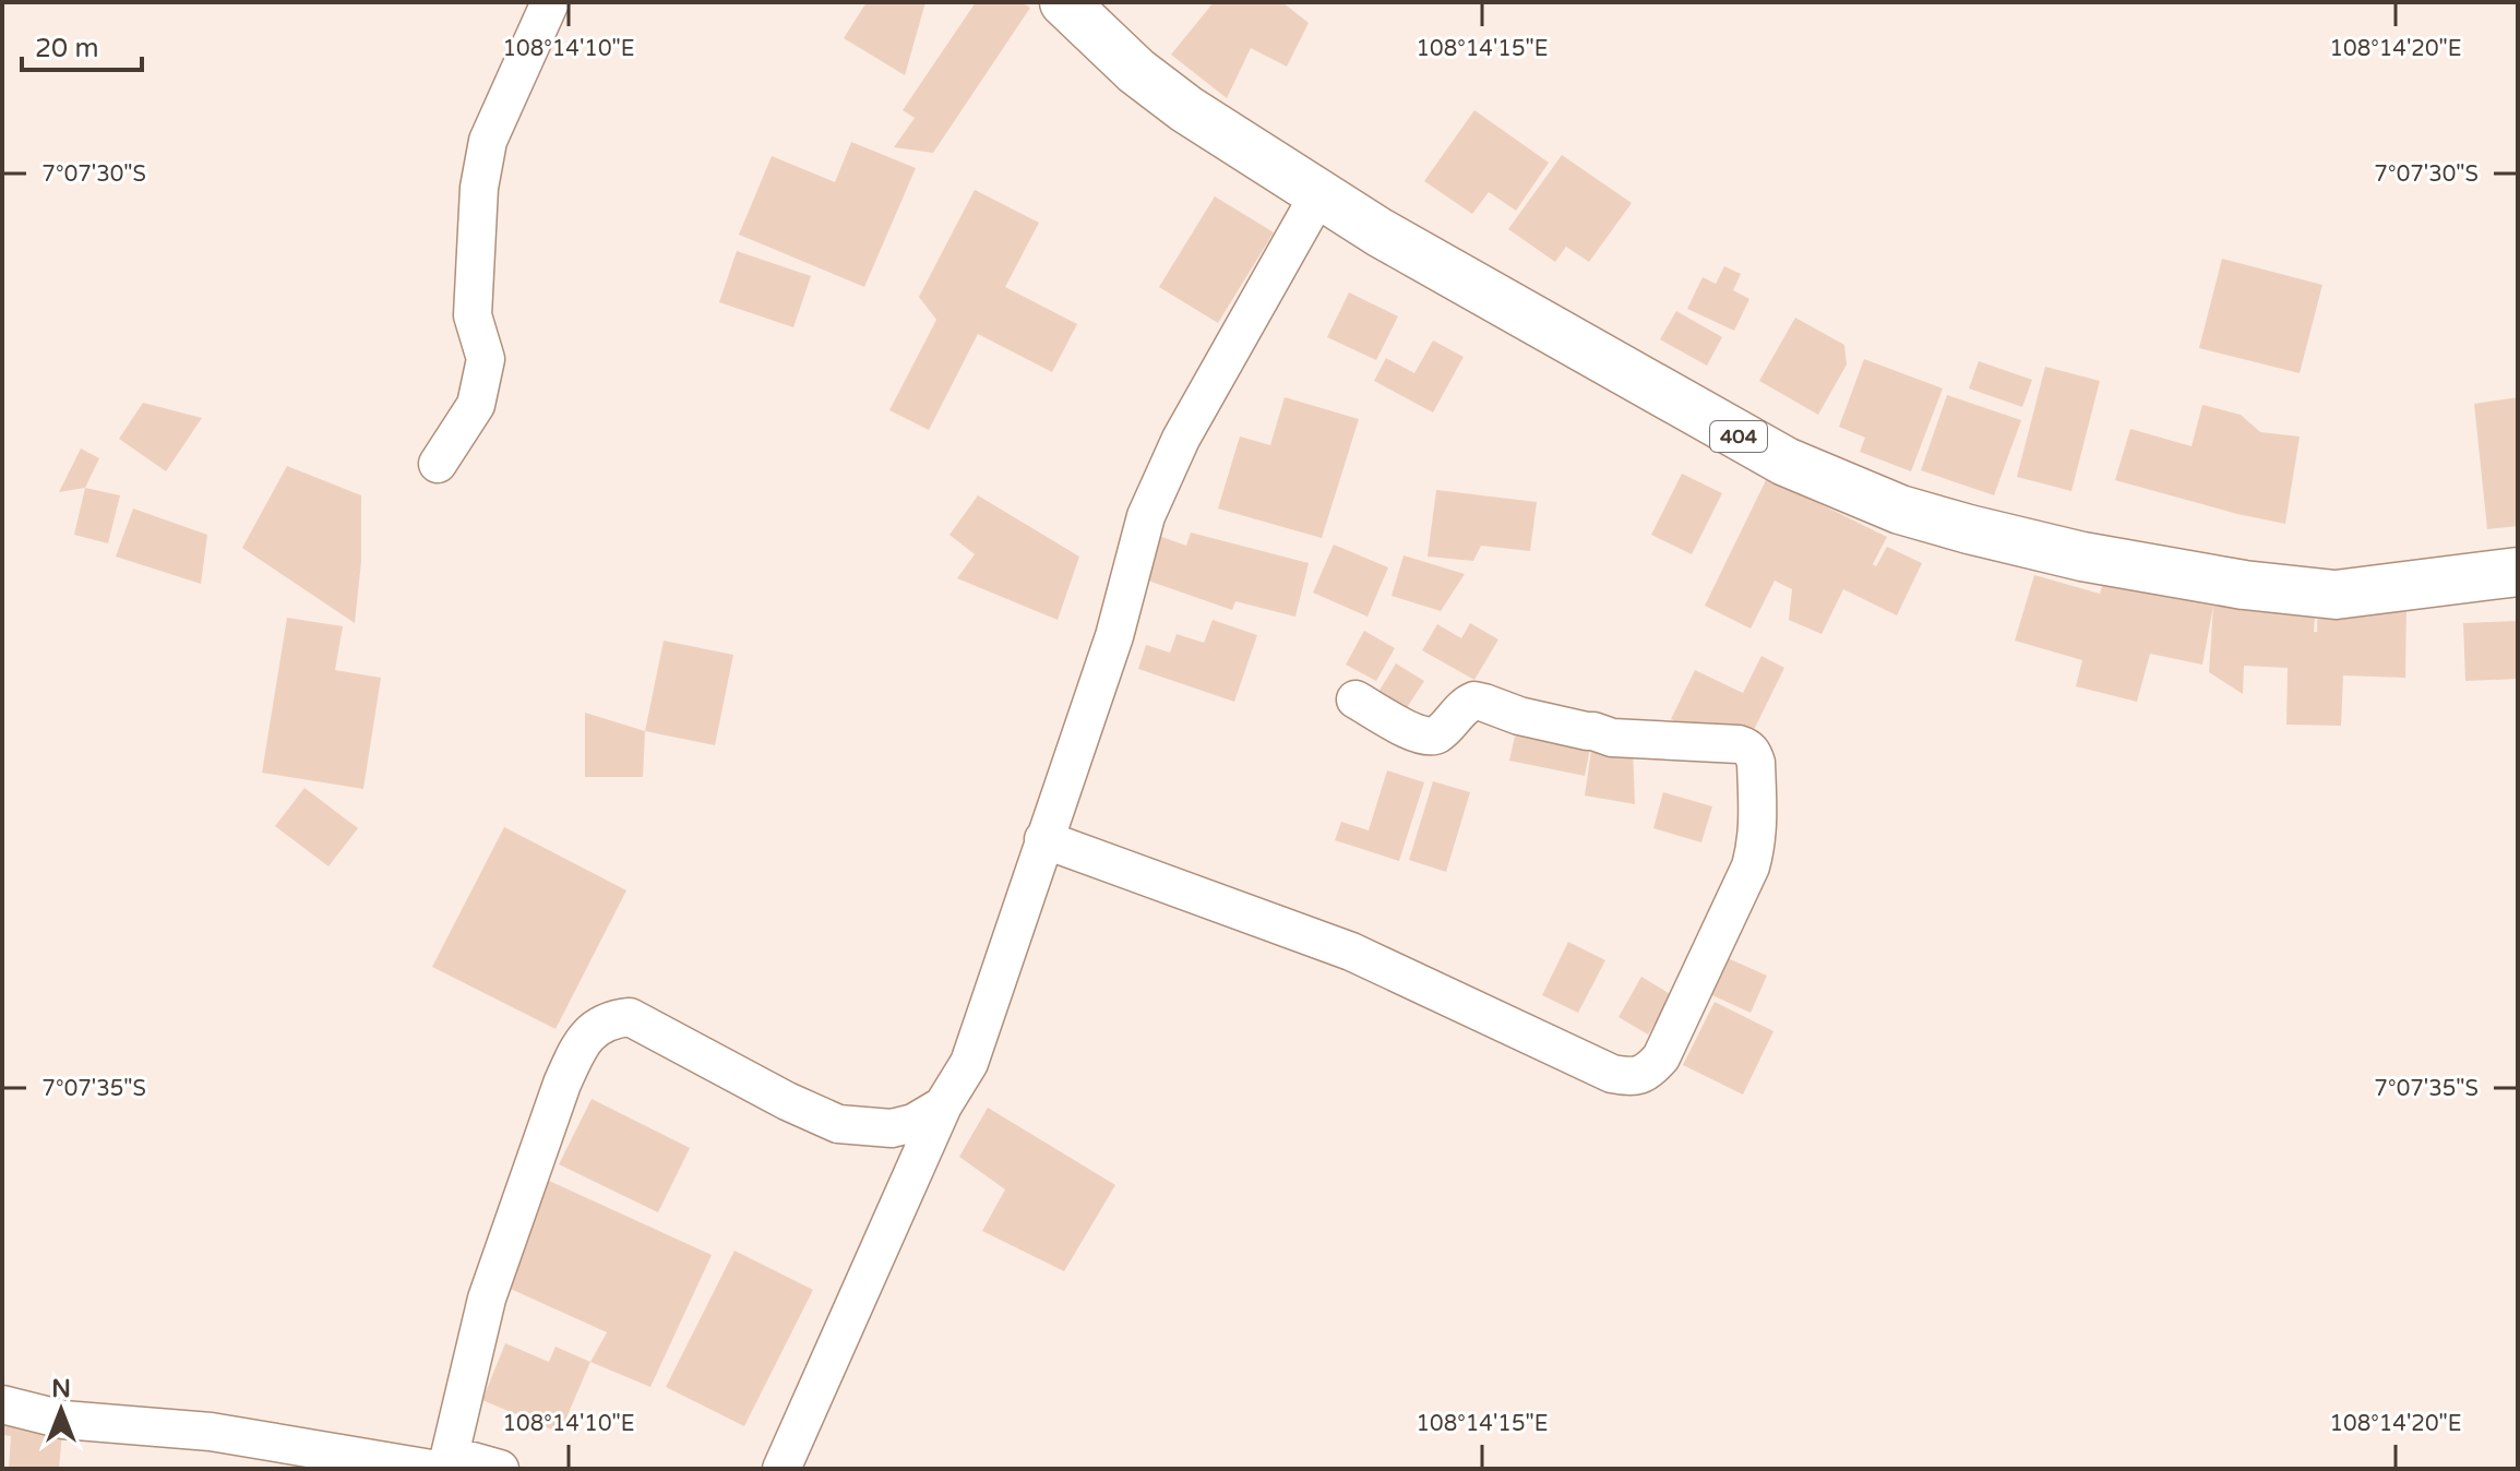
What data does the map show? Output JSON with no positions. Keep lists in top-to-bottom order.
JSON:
{
  "streets": {
    "main road": ["404"]
  },
  "scale_bar": "20 m",
  "north": "top",
  "coordinates": [
    "108°14'10\"E",
    "108°14'15\"E",
    "108°14'20\"E",
    "7°07'30\"S",
    "7°07'35\"S"
  ]
}
